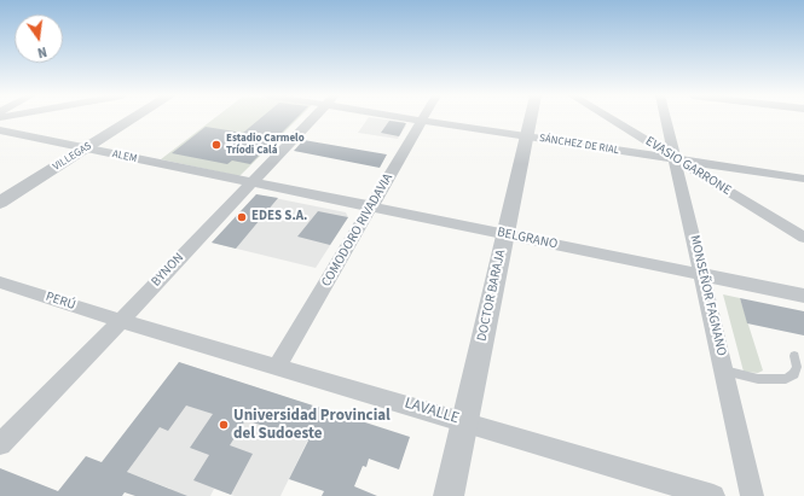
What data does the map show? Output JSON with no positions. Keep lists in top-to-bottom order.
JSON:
{
  "streets": {
    "street": [
      "SÁNCHEZ DE RIAL",
      "VILLEGAS",
      "ALEM",
      "EVASIO GARRONE",
      "COMODORO RIVADAVIA",
      "BELGRANO",
      "BYNON",
      "DOCTOR BARAJA",
      "MONSEÑOR FAGNANO",
      "PERÚ",
      "LAVALLE"
    ]
  },
  "crossings": [
    ["SÁNCHEZ DE RIAL", "EVASIO GARRONE"],
    ["SÁNCHEZ DE RIAL", "COMODORO RIVADAVIA"],
    ["SÁNCHEZ DE RIAL", "DOCTOR BARAJA"],
    ["SÁNCHEZ DE RIAL", "MONSEÑOR FAGNANO"],
    ["VILLEGAS", "ALEM"],
    ["ALEM", "BELGRANO"],
    ["ALEM", "BYNON"],
    ["EVASIO GARRONE", "MONSEÑOR FAGNANO"],
    ["COMODORO RIVADAVIA", "BELGRANO"],
    ["COMODORO RIVADAVIA", "LAVALLE"],
    ["BELGRANO", "BYNON"],
    ["BELGRANO", "DOCTOR BARAJA"],
    ["BELGRANO", "MONSEÑOR FAGNANO"],
    ["BYNON", "PERÚ"],
    ["BYNON", "LAVALLE"],
    ["DOCTOR BARAJA", "LAVALLE"],
    ["PERÚ", "LAVALLE"]
  ],
  "places": ["Estadio Carmelo Tríodi Calá", "EDES S.A.", "Universidad Provincial del Sudoeste"],
  "north": "bottom"
}
